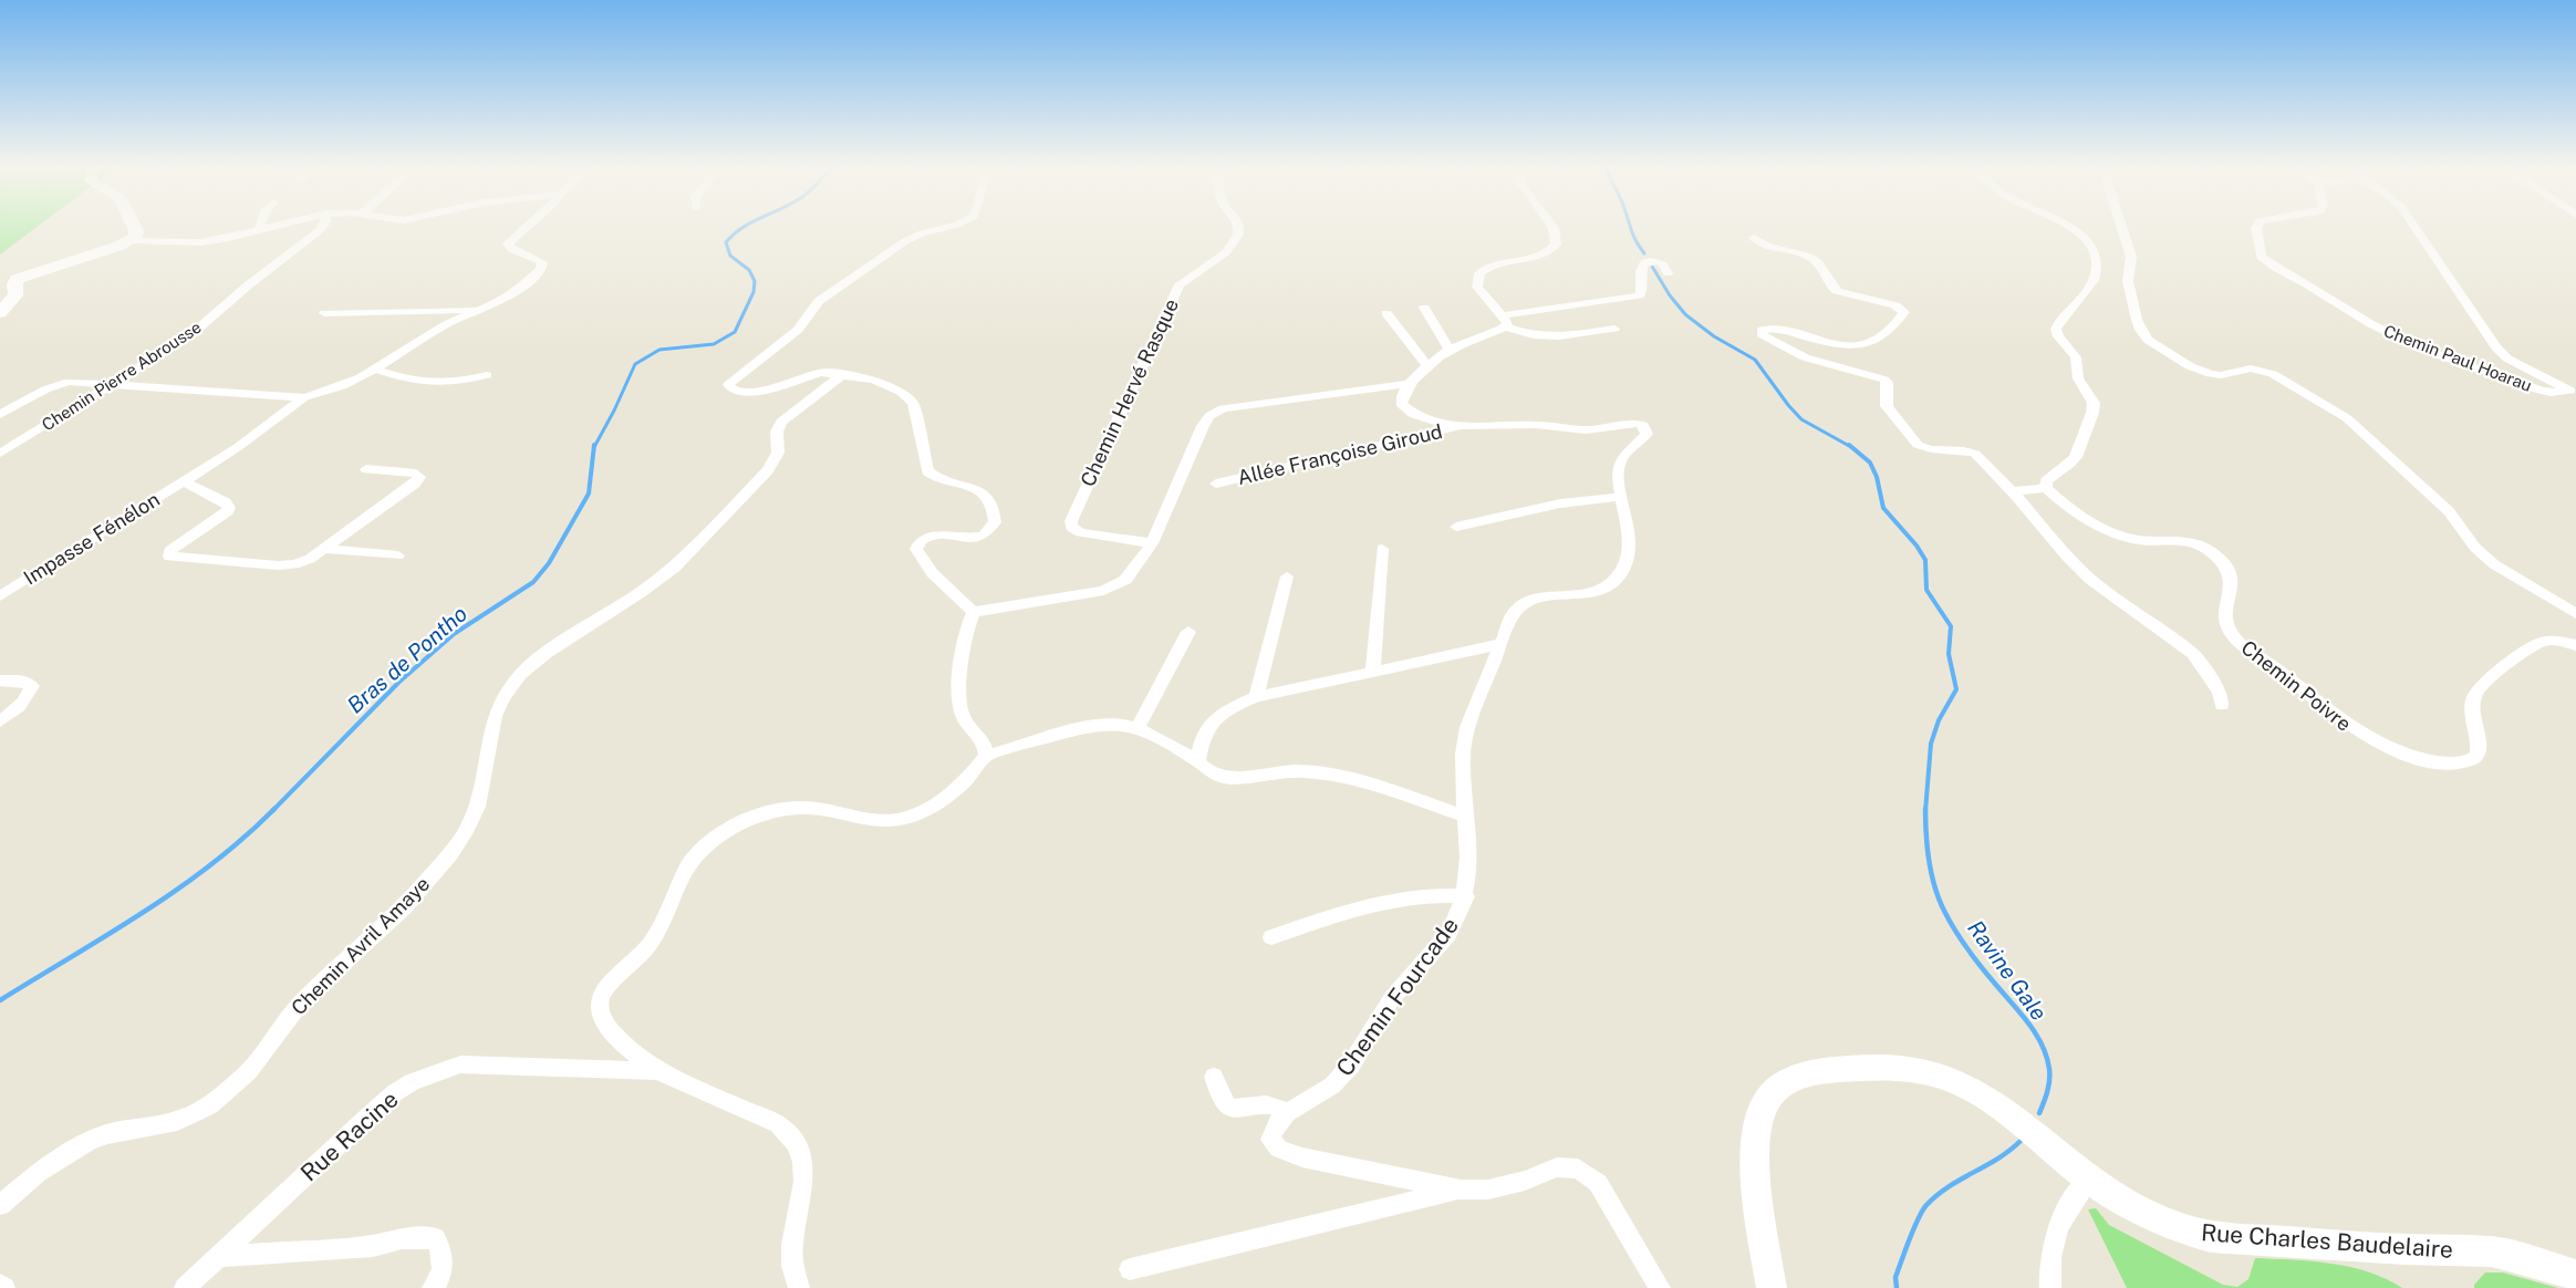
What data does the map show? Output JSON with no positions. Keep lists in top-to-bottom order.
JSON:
{
  "streets": {
    "main road": ["Rue Charles Baudelaire"],
    "street": [
      "Chemin Paul Hoarau",
      "Chemin Pierre Abrousse",
      "Chemin Hervé Rasque",
      "Allée Françoise Giroud",
      "Impasse Fénélon",
      "Chemin Poivre",
      "Chemin Avril Amaye",
      "Chemin Fourcade",
      "Rue Racine"
    ]
  },
  "crossings": [
    ["Allée Françoise Giroud", "Chemin Fourcade"]
  ],
  "water": ["Bras de Pontho", "Ravine Gale"]
}
